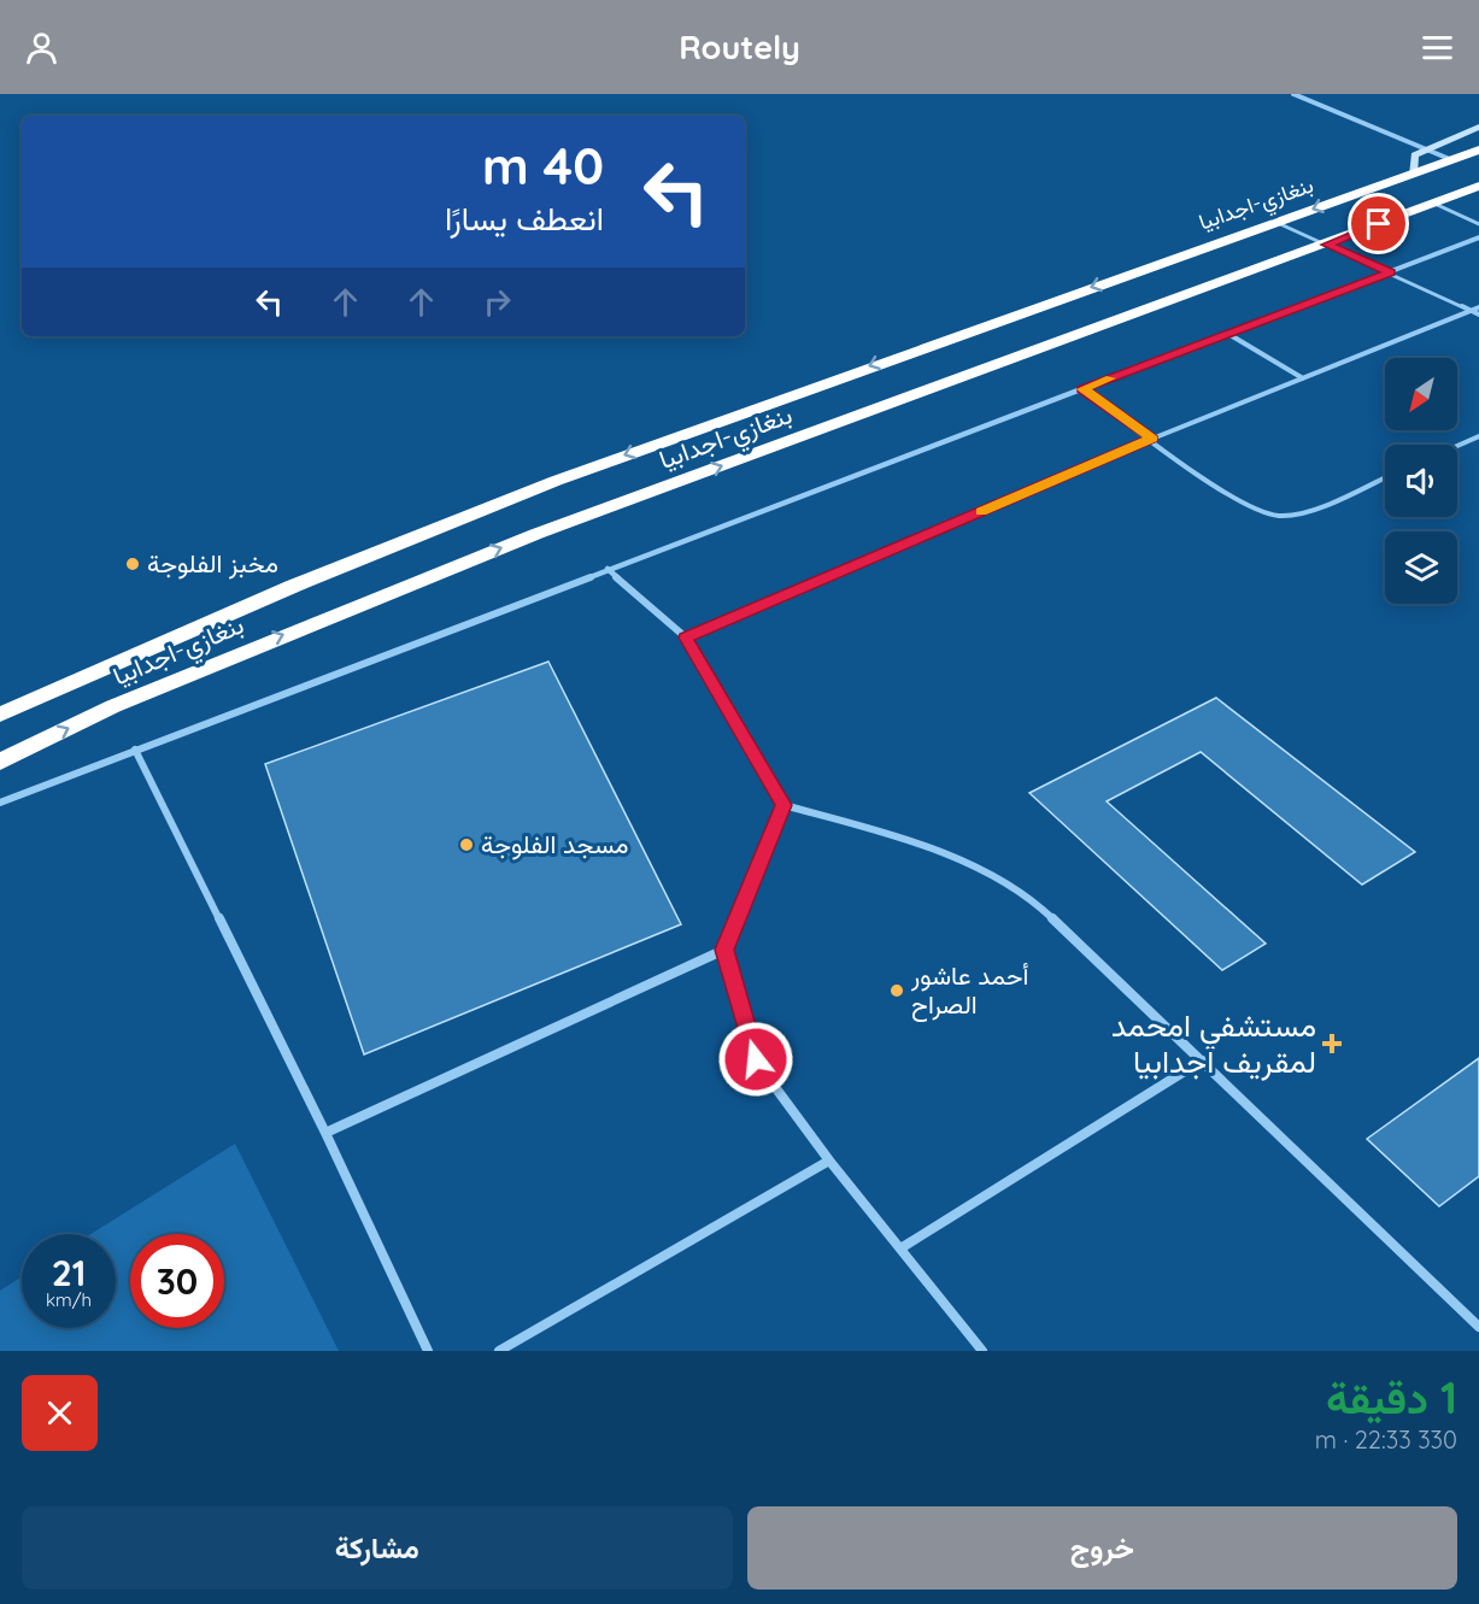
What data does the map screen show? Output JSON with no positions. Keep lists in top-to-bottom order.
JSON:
{
  "streets": {
    "highway": ["بنغازي-اجدابيا"]
  },
  "places": {
    "other": ["مخبز الفلوجة", "مسجد الفلوجة", "أحمد عاشور الصراح"],
    "health": ["مستشفي امحمد لمقريف اجدابيا"]
  },
  "north": "bottom left",
  "page": {
    "header": "Routely",
    "turn": ["40 m", "انعطف يسارًا"],
    "speed": "21 km/h",
    "limit": "30",
    "heading": ["1 دقيقة", "330 m · 22:33"],
    "buttons": ["خروج", "مشاركة"]
  }
}
